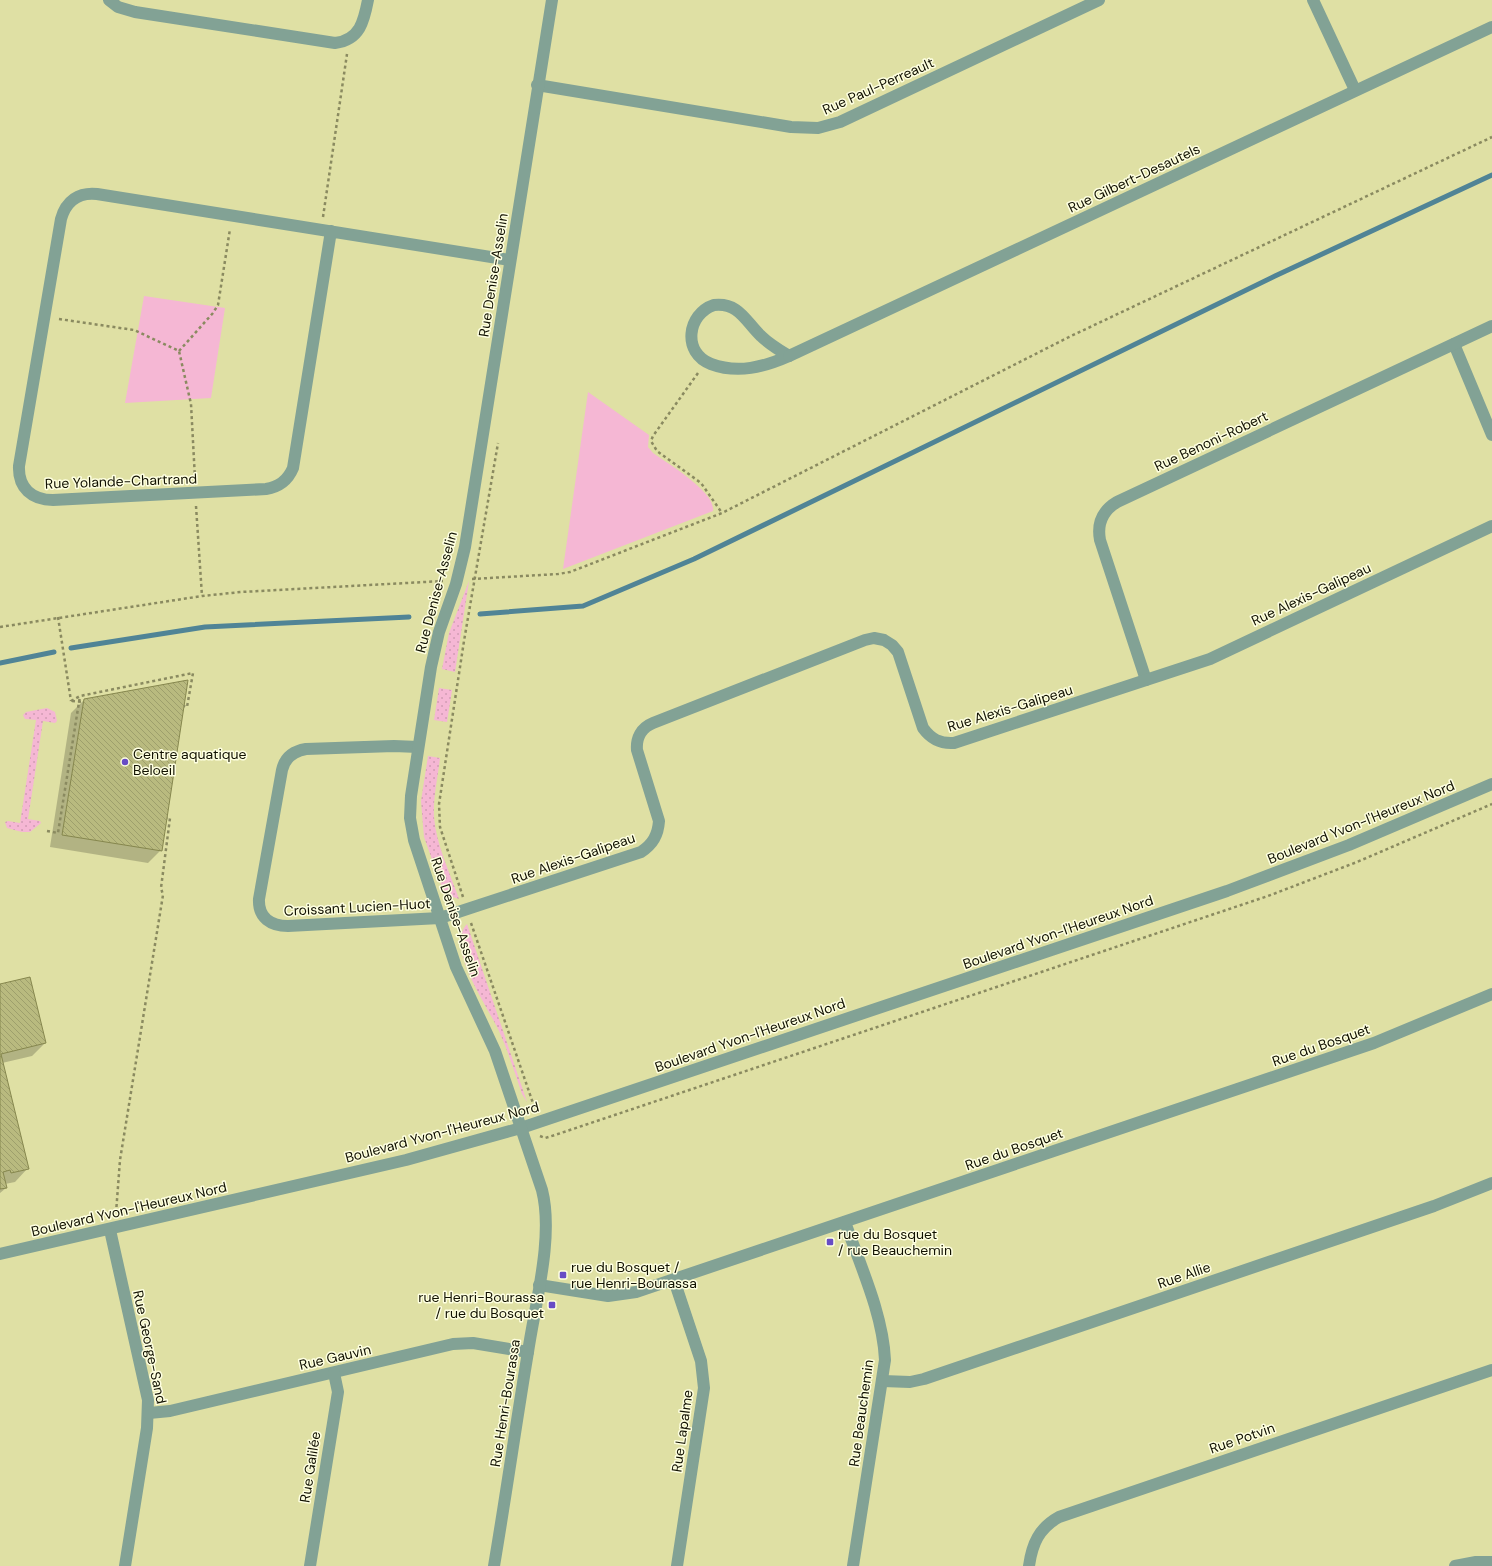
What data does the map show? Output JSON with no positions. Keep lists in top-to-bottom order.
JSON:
{
  "streets": {
    "street": [
      "Rue Paul-Perreault",
      "Rue Gilbert-Desautels",
      "Rue Denise-Asselin",
      "Rue Benoni-Robert",
      "Rue Yolande-Chartrand",
      "Rue Alexis-Galipeau",
      "Boulevard Yvon-l'Heureux Nord",
      "Croissant Lucien-Huot",
      "Rue du Bosquet",
      "Rue Allie",
      "Rue George-Sand",
      "Rue Gauvin",
      "Rue Henri-Bourassa",
      "Rue Beauchemin",
      "Rue Lapalme",
      "Rue Potvin",
      "Rue Galilée"
    ]
  },
  "crossings": [
    ["Rue Paul-Perreault", "Rue Denise-Asselin"],
    ["Rue Denise-Asselin", "Rue Yolande-Chartrand"],
    ["Rue Denise-Asselin", "Rue Alexis-Galipeau"],
    ["Rue Denise-Asselin", "Boulevard Yvon-l'Heureux Nord"],
    ["Rue Denise-Asselin", "Croissant Lucien-Huot"],
    ["Rue Denise-Asselin", "Rue Henri-Bourassa"],
    ["Rue Benoni-Robert", "Rue Alexis-Galipeau"],
    ["Rue Alexis-Galipeau", "Croissant Lucien-Huot"],
    ["Boulevard Yvon-l'Heureux Nord", "Rue George-Sand"],
    ["Boulevard Yvon-l'Heureux Nord", "Rue Henri-Bourassa"],
    ["Rue du Bosquet", "Rue Henri-Bourassa"],
    ["Rue du Bosquet", "Rue Beauchemin"],
    ["Rue du Bosquet", "Rue Lapalme"],
    ["Rue Allie", "Rue Beauchemin"],
    ["Rue George-Sand", "Rue Gauvin"],
    ["Rue Gauvin", "Rue Henri-Bourassa"],
    ["Rue Gauvin", "Rue Galilée"]
  ],
  "places": {
    "other": ["Centre aquatique Beloeil"],
    "transit": ["rue du Bosquet / rue Beauchemin", "rue du Bosquet / rue Henri-Bourassa", "rue Henri-Bourassa / rue du Bosquet"]
  }
}
